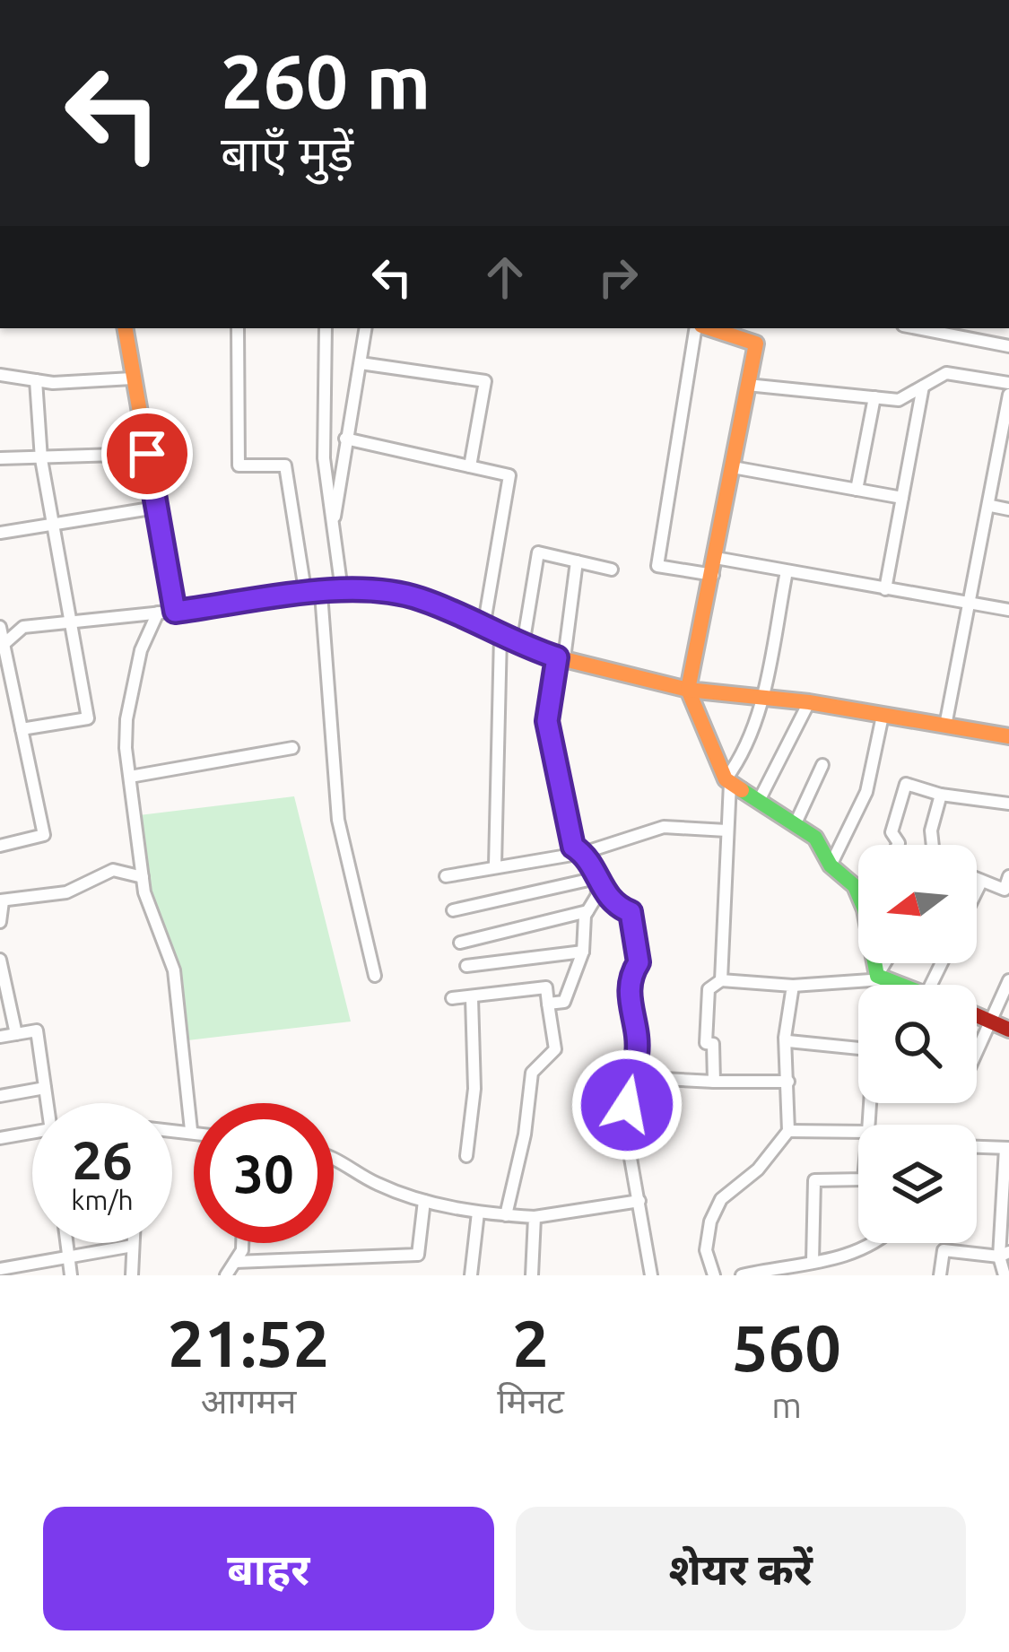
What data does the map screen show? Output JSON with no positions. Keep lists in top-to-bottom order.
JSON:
{
  "north": "left",
  "page": {
    "turn": ["260 m", "बाएँ मुड़ें"],
    "speed": "26 km/h",
    "limit": "30",
    "eta": [
      "21:52",
      "आगमन",
      "2",
      "मिनट",
      "560",
      "m"
    ],
    "buttons": ["बाहर", "शेयर करें"]
  }
}
